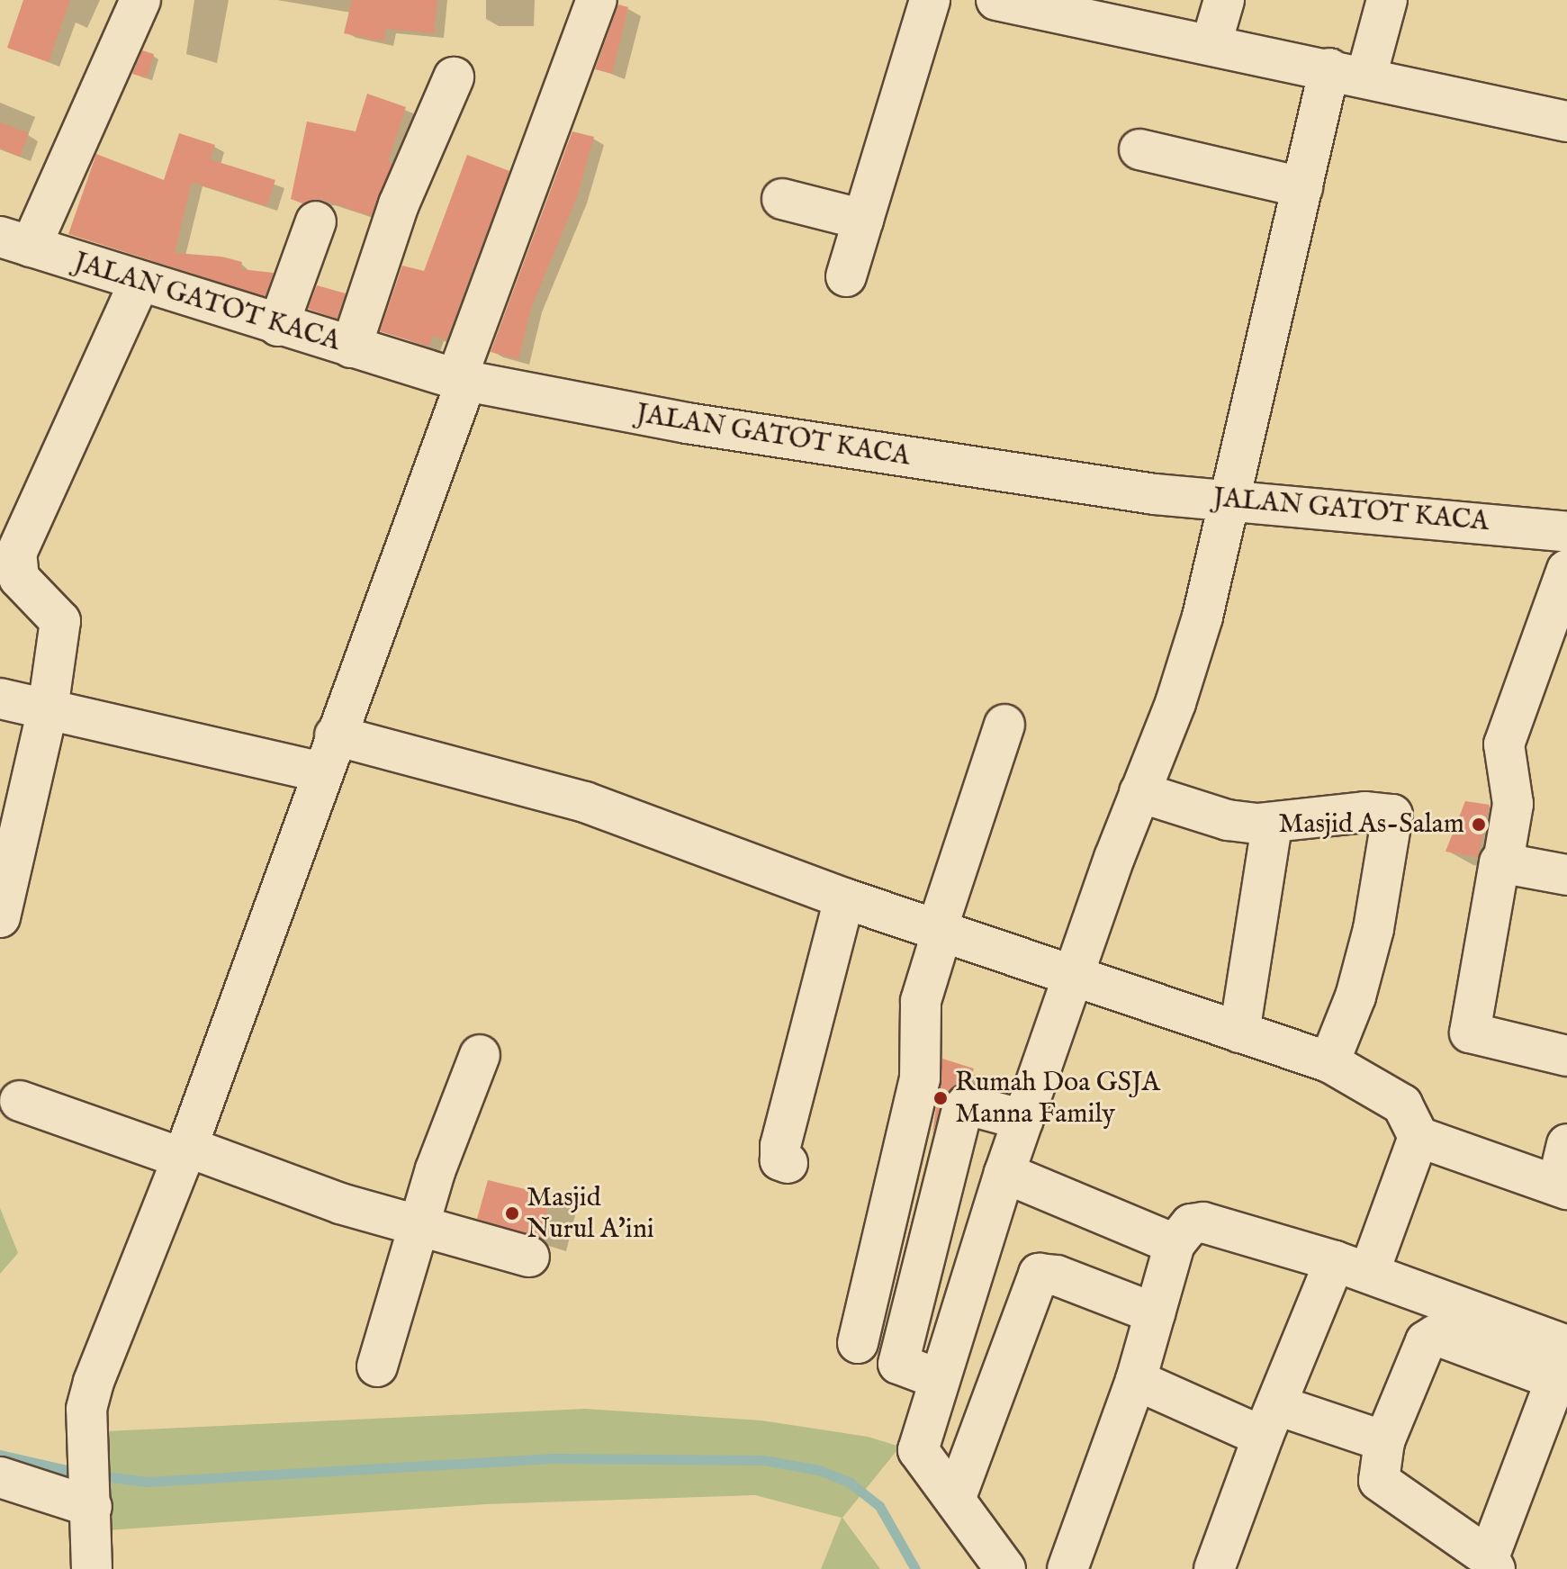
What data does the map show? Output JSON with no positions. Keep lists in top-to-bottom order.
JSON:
{
  "streets": {
    "street": ["JALAN GATOT KACA"]
  },
  "places": ["Masjid As-Salam", "Rumah Doa GSJA Manna Family", "Masjid Nurul A'ini"]
}
